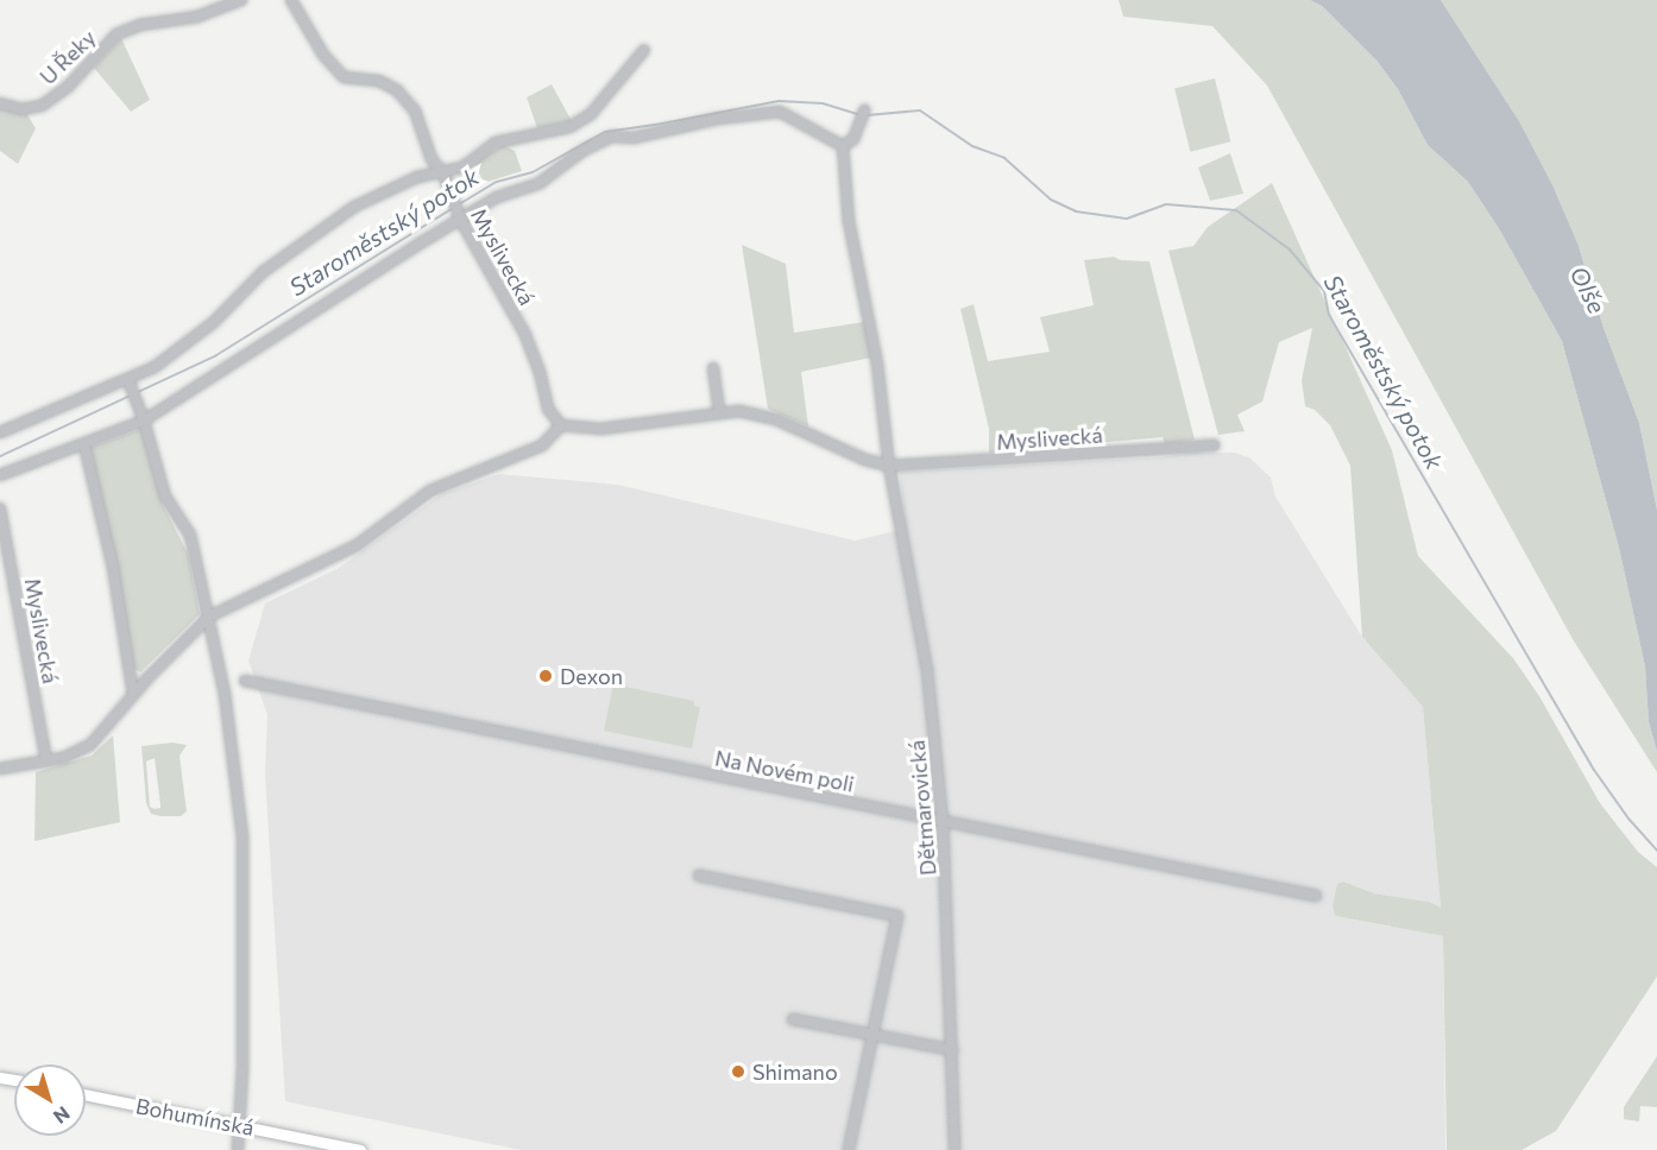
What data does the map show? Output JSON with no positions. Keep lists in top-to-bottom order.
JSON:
{
  "streets": {
    "main road": ["Bohumínská"],
    "street": [
      "U Řeky",
      "Myslivecká",
      "Na Novém poli",
      "Dětmarovická"
    ]
  },
  "crossings": [
    ["Myslivecká", "Dětmarovická"],
    ["Na Novém poli", "Dětmarovická"]
  ],
  "water": ["Staroměstský potok", "Olše"],
  "places": ["Dexon", "Shimano"],
  "north": "bottom right"
}
